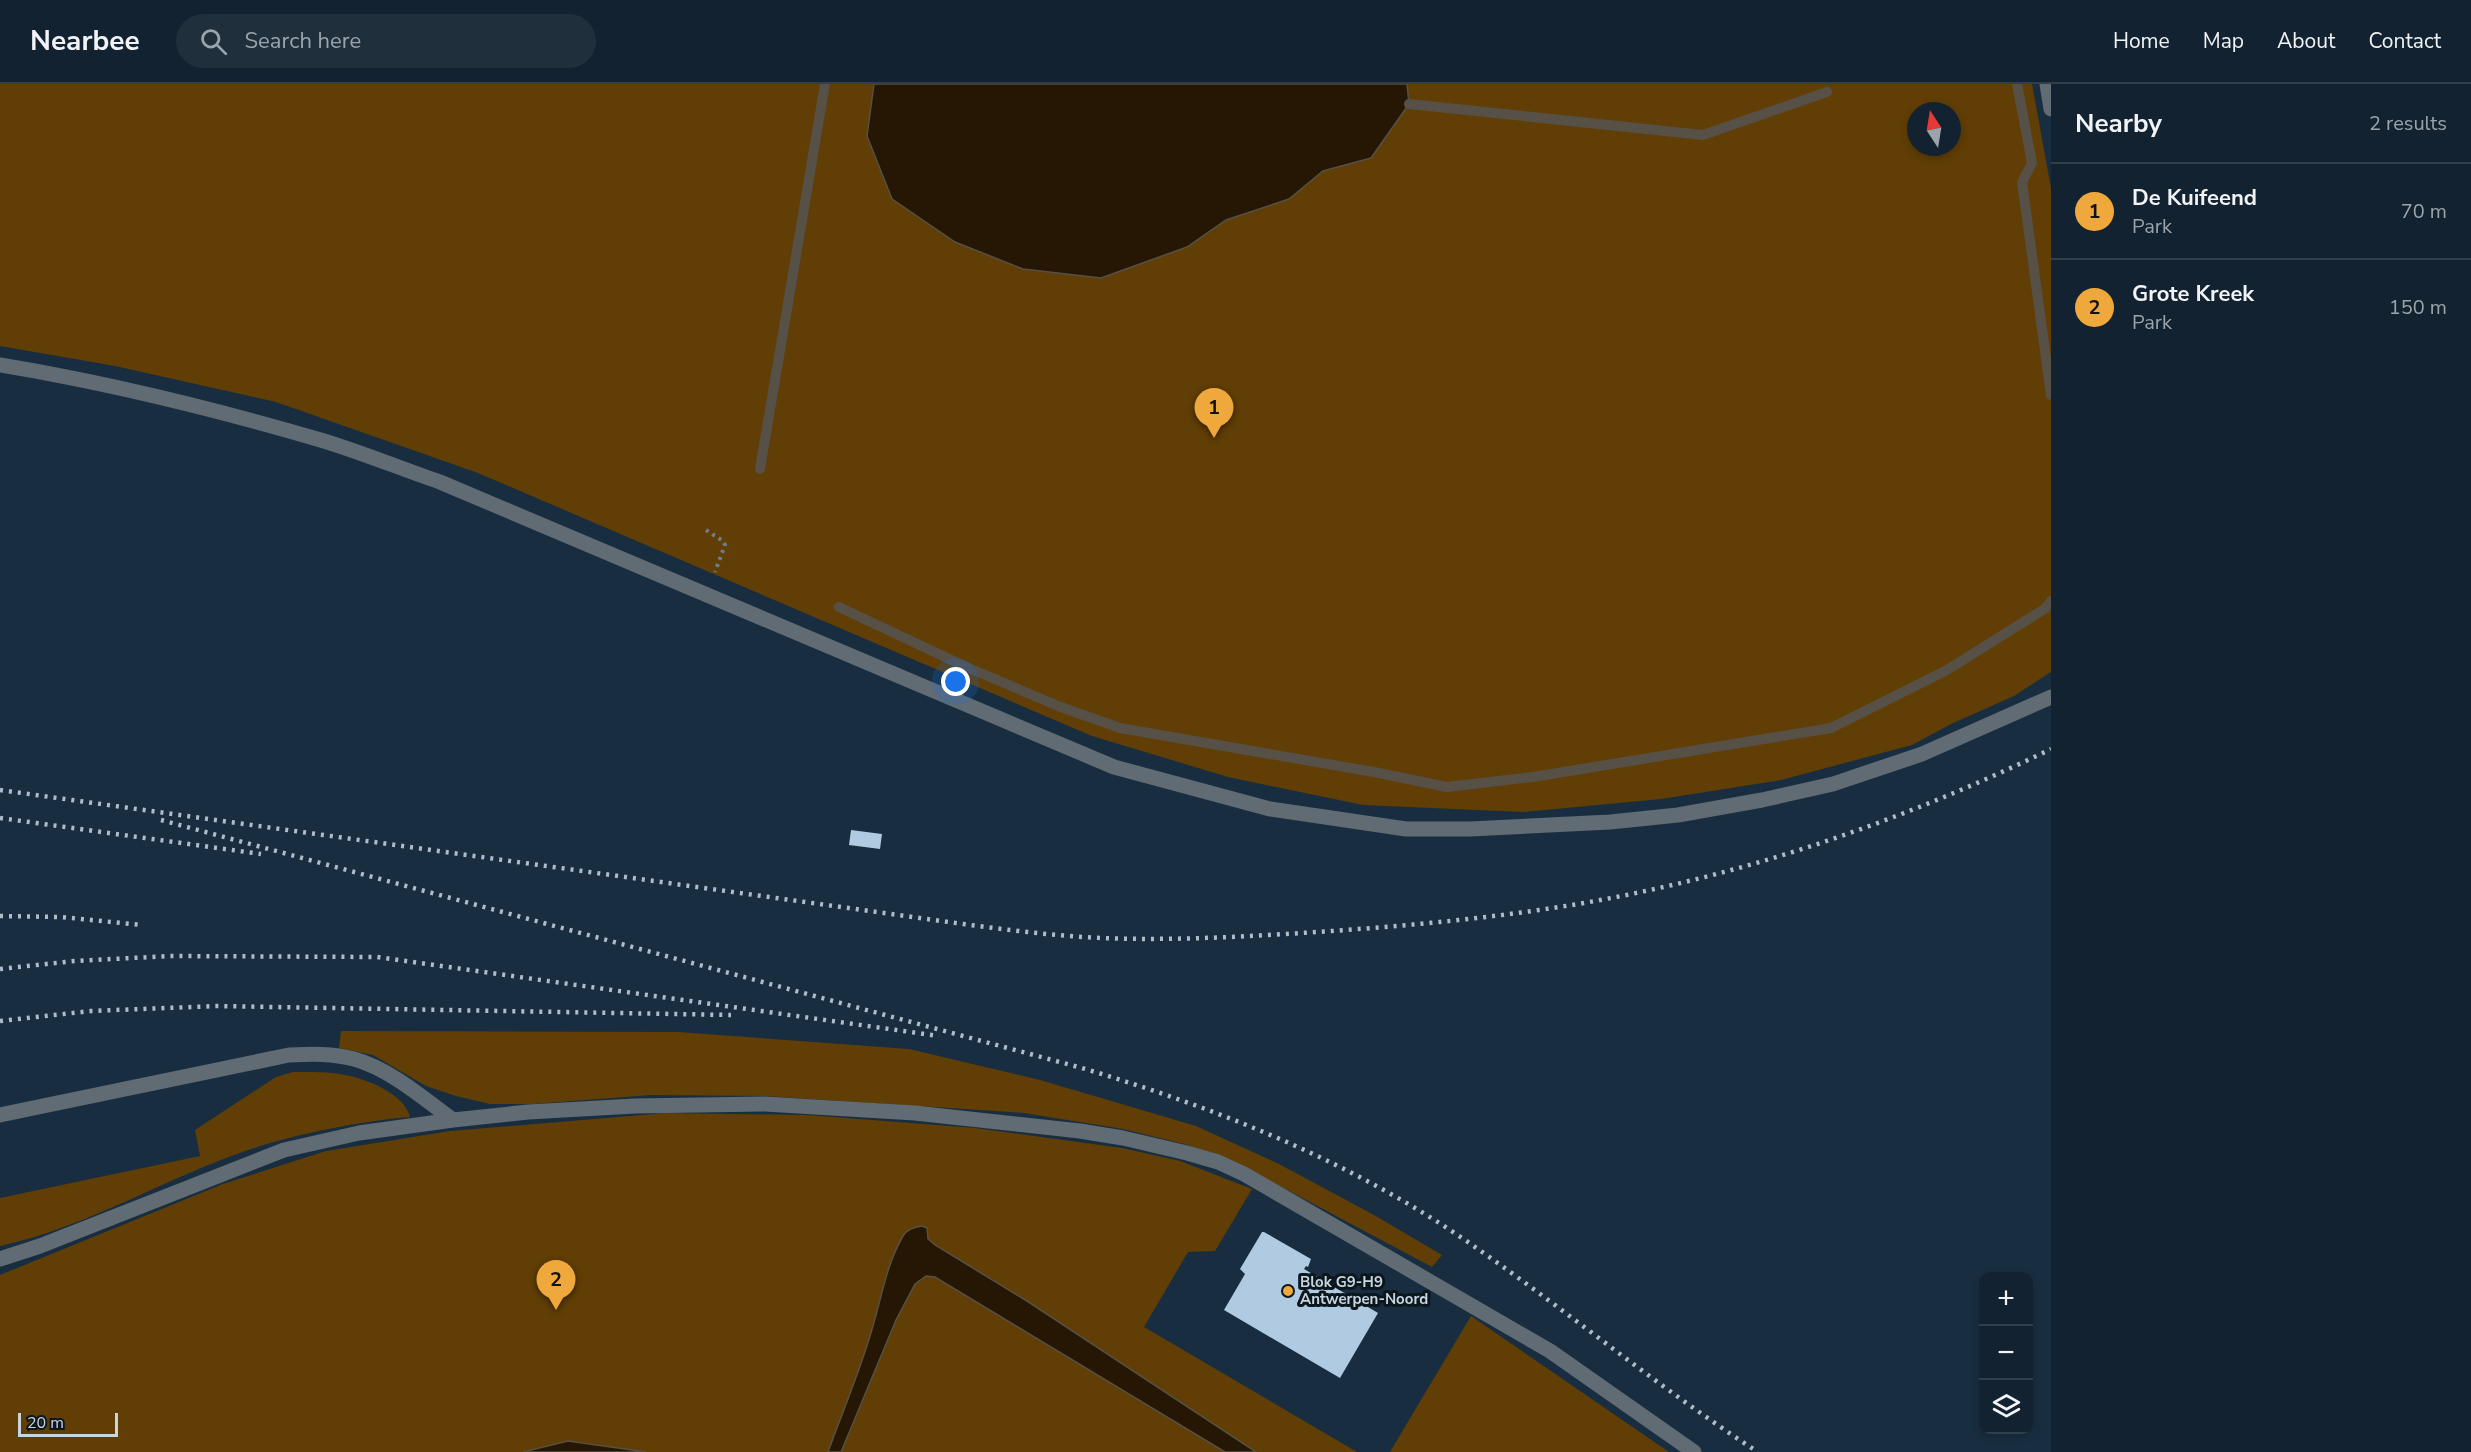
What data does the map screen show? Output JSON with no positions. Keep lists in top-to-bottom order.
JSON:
{
  "places": ["Blok G9-H9 Antwerpen-Noord"],
  "scale_bar": "20 m",
  "north": "top",
  "page": {
    "header": "Nearbee",
    "search": "Search here",
    "nav": [
      "Home",
      "Map",
      "About",
      "Contact"
    ],
    "heading": ["Nearby", "2 results"],
    "list": [
      {
        "mark": "1",
        "name": "De Kuifeend",
        "note": "Park",
        "value": "70 m"
      },
      {
        "mark": "2",
        "name": "Grote Kreek",
        "note": "Park",
        "value": "150 m"
      }
    ],
    "pins": ["1", "2"],
    "map_buttons": ["+", "−"],
    "scale": "20 m"
  }
}
